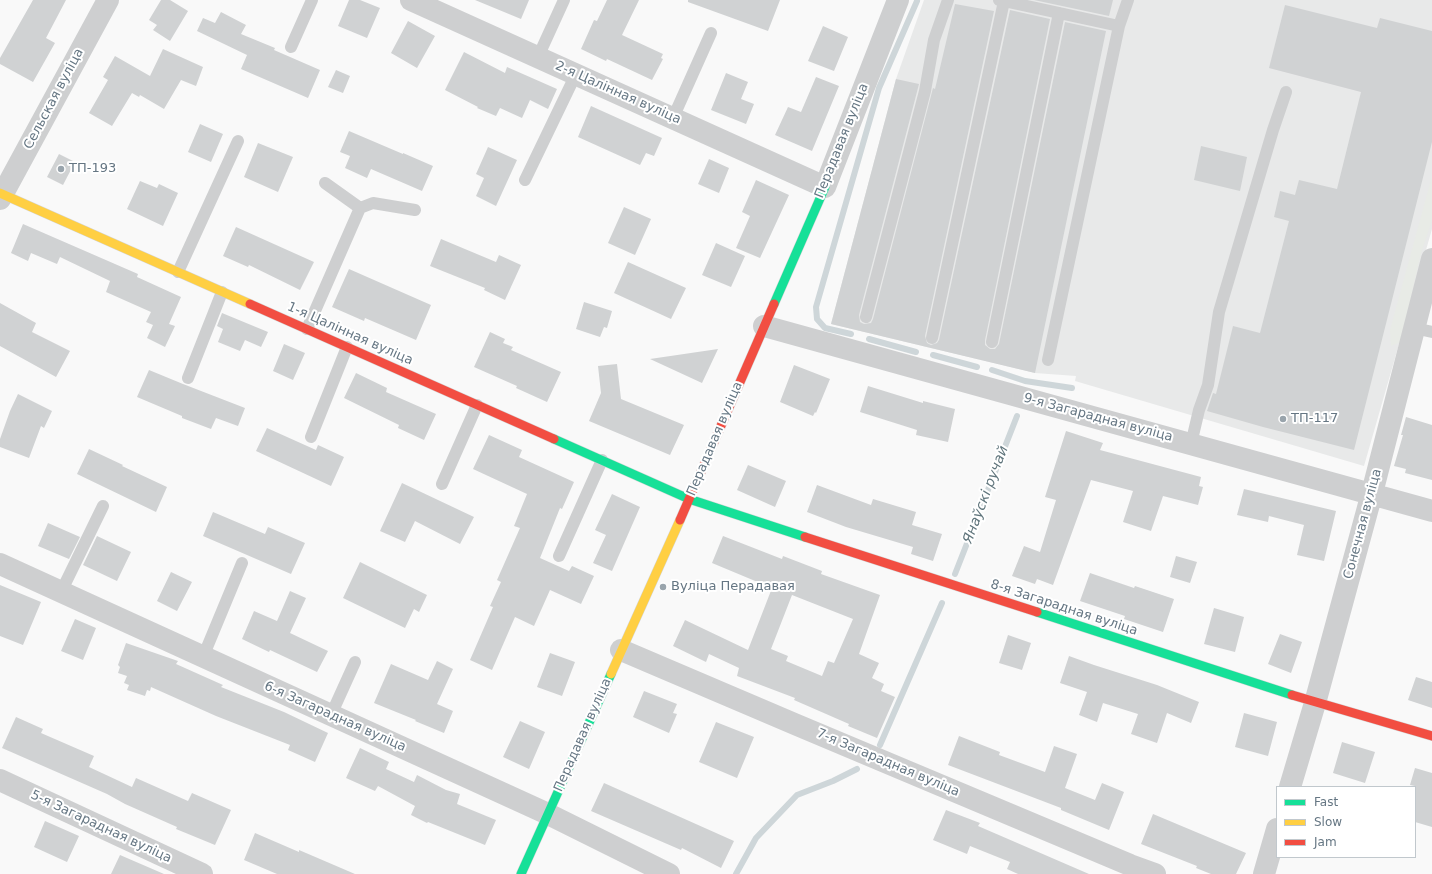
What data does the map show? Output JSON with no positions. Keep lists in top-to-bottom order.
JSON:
{
  "streets": {
    "street": [
      "2-я Цалінная вуліца",
      "Сельская вуліца",
      "Перадавая вуліца",
      "1-я Цалінная вуліца",
      "9-я Загарадная вуліца",
      "Сонечная вуліца",
      "8-я Загарадная вуліца",
      "6-я Загарадная вуліца",
      "7-я Загарадная вуліца",
      "5-я Загарадная вуліца"
    ]
  },
  "crossings": [
    ["2-я Цалінная вуліца", "Перадавая вуліца"],
    ["Сельская вуліца", "1-я Цалінная вуліца"],
    ["Перадавая вуліца", "1-я Цалінная вуліца"],
    ["Перадавая вуліца", "9-я Загарадная вуліца"],
    ["Перадавая вуліца", "8-я Загарадная вуліца"],
    ["Перадавая вуліца", "6-я Загарадная вуліца"],
    ["Перадавая вуліца", "7-я Загарадная вуліца"],
    ["1-я Цалінная вуліца", "8-я Загарадная вуліца"],
    ["9-я Загарадная вуліца", "Сонечная вуліца"],
    ["Сонечная вуліца", "8-я Загарадная вуліца"]
  ],
  "water": ["Янаўскі ручай"],
  "places": ["ТП-193", "ТП-117", "Вуліца Перадавая"],
  "legend": ["Fast", "Slow", "Jam"]
}
